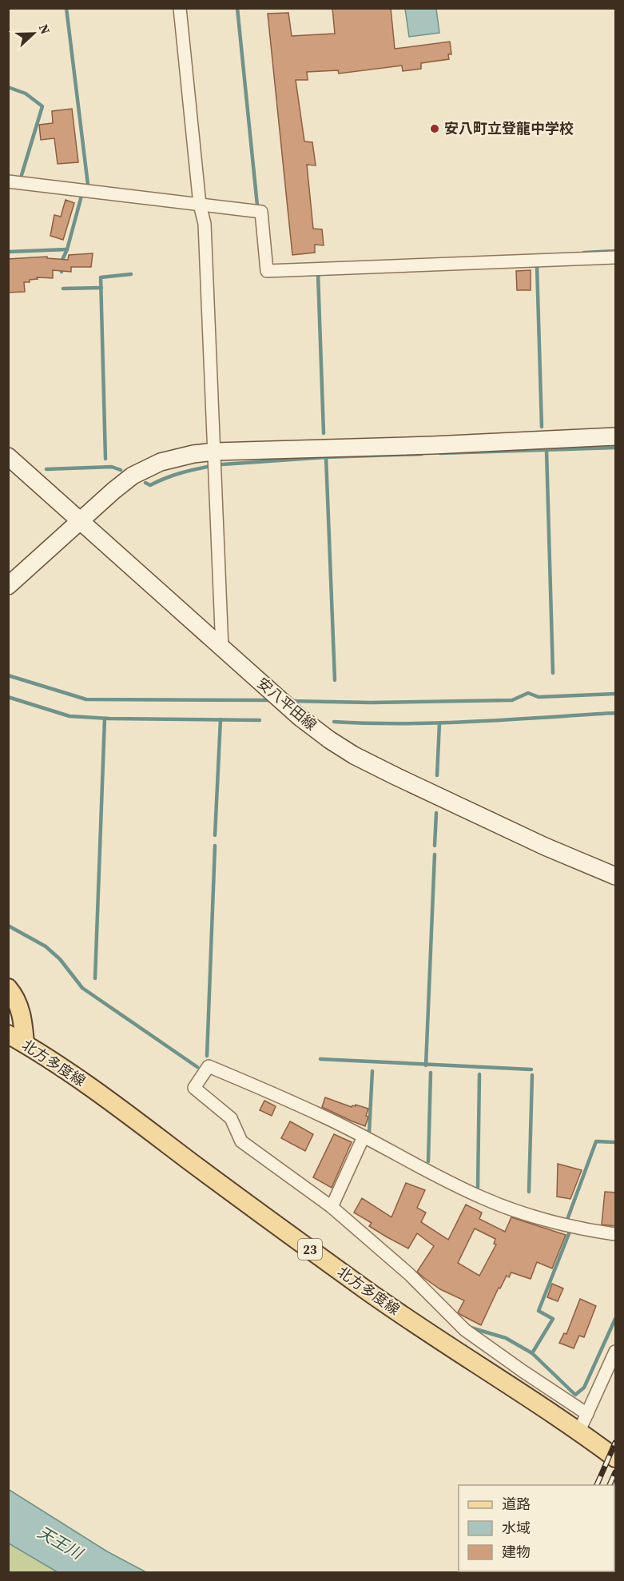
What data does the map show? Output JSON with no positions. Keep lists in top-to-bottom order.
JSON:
{
  "streets": {
    "main road": ["安八平田線", "北方多度線", "23"]
  },
  "water": ["天王川"],
  "places": ["安八町立登龍中学校"],
  "legend": ["道路", "水域", "建物"],
  "north": "right"
}
